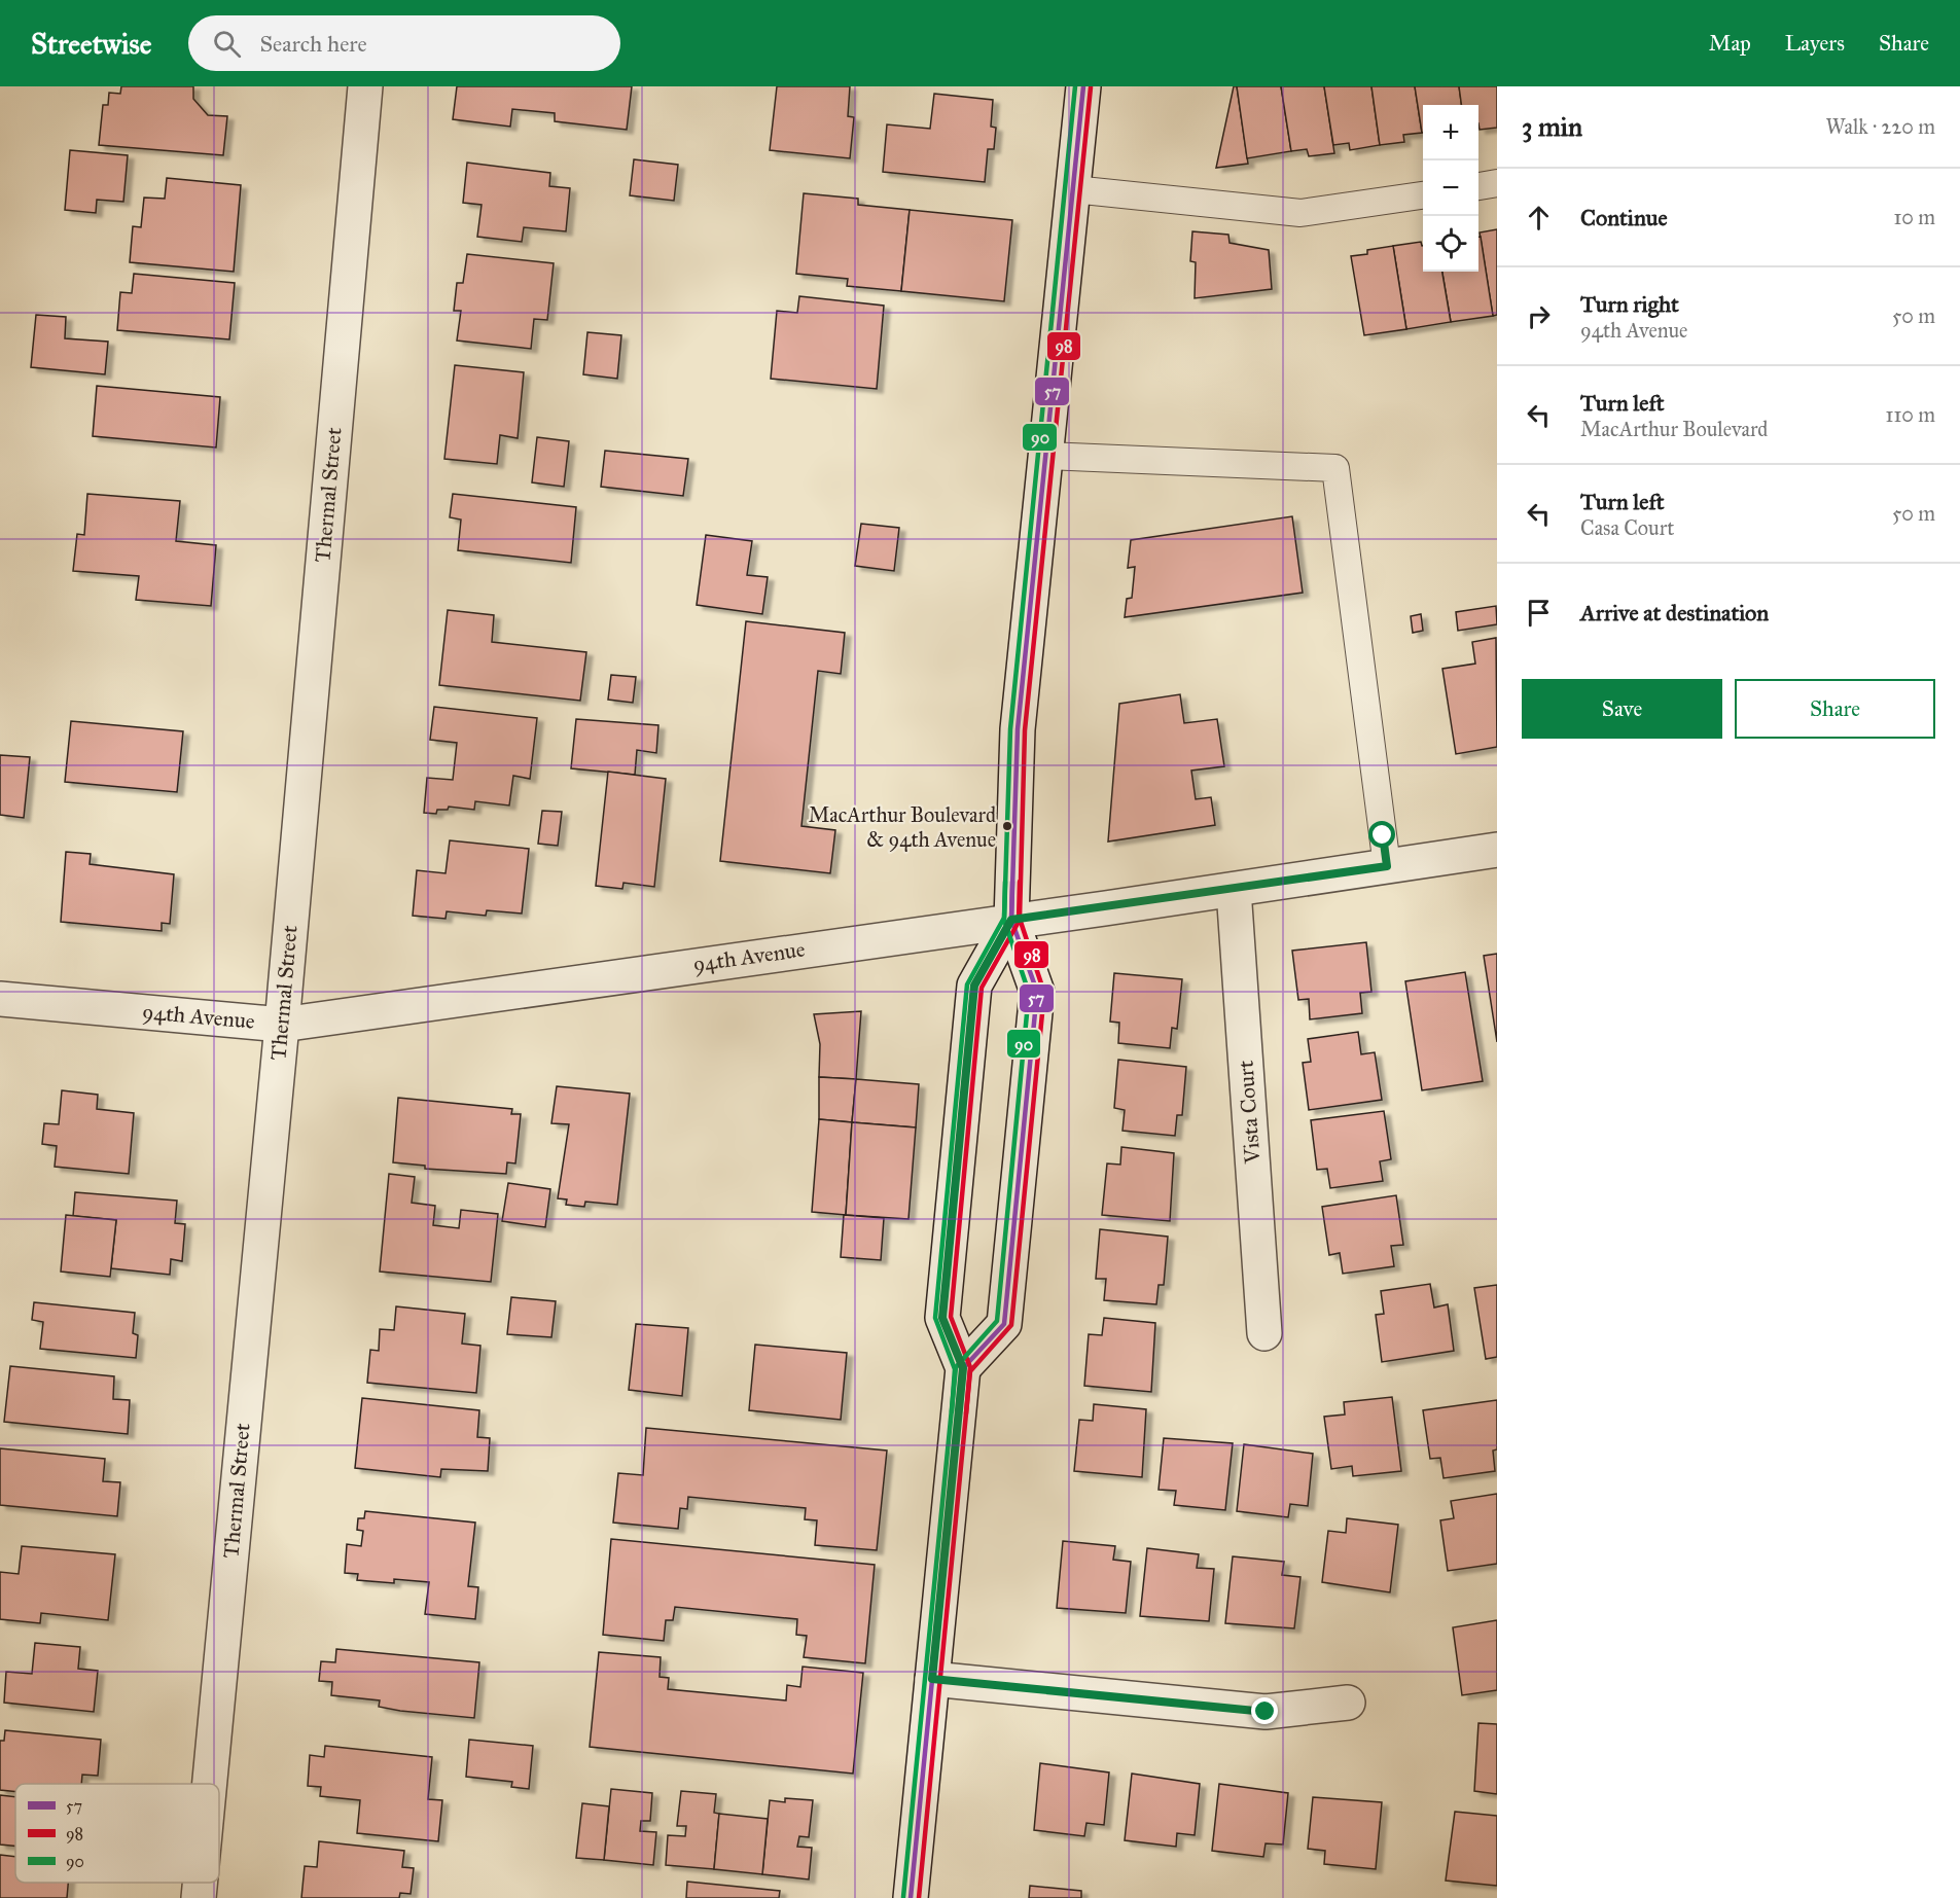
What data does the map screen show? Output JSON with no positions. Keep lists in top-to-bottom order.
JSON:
{
  "streets": {
    "street": ["Thermal Street", "94th Avenue", "Vista Court"]
  },
  "crossings": [
    ["Thermal Street", "94th Avenue"],
    ["94th Avenue", "Vista Court"]
  ],
  "places": ["MacArthur Boulevard & 94th Avenue"],
  "lines": ["transit line 57", "transit line 90", "transit line 98"],
  "legend": ["57", "98", "90"],
  "page": {
    "header": "Streetwise",
    "search": "Search here",
    "nav": ["Map", "Layers", "Share"],
    "heading": ["3 min", "Walk · 220 m"],
    "map_buttons": ["+", "−"],
    "list": [
      ["Continue", "10 m"],
      ["Turn right", "94th Avenue", "50 m"],
      ["Turn left", "MacArthur Boulevard", "110 m"],
      ["Turn left", "Casa Court", "50 m"],
      "Arrive at destination"
    ],
    "buttons": ["Save", "Share"]
  }
}
